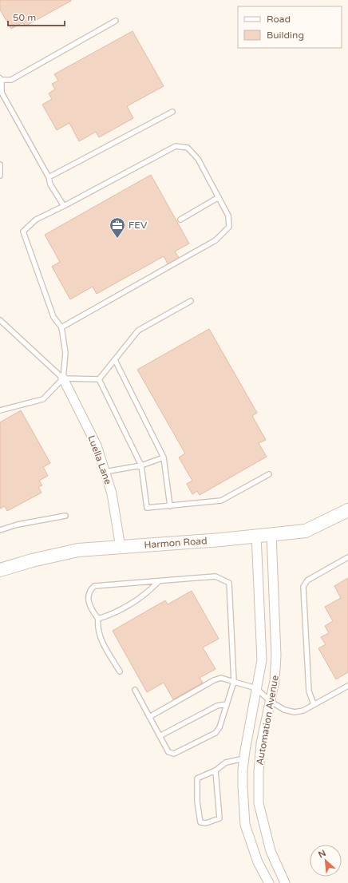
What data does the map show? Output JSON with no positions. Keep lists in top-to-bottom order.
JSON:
{
  "streets": {
    "street": ["Luella Lane", "Harmon Road", "Automation Avenue"]
  },
  "crossings": [
    ["Luella Lane", "Harmon Road"],
    ["Harmon Road", "Automation Avenue"]
  ],
  "places": {
    "office": ["FEV"]
  },
  "legend": ["Road", "Building"],
  "scale_bar": "50 m",
  "north": "top left"
}
